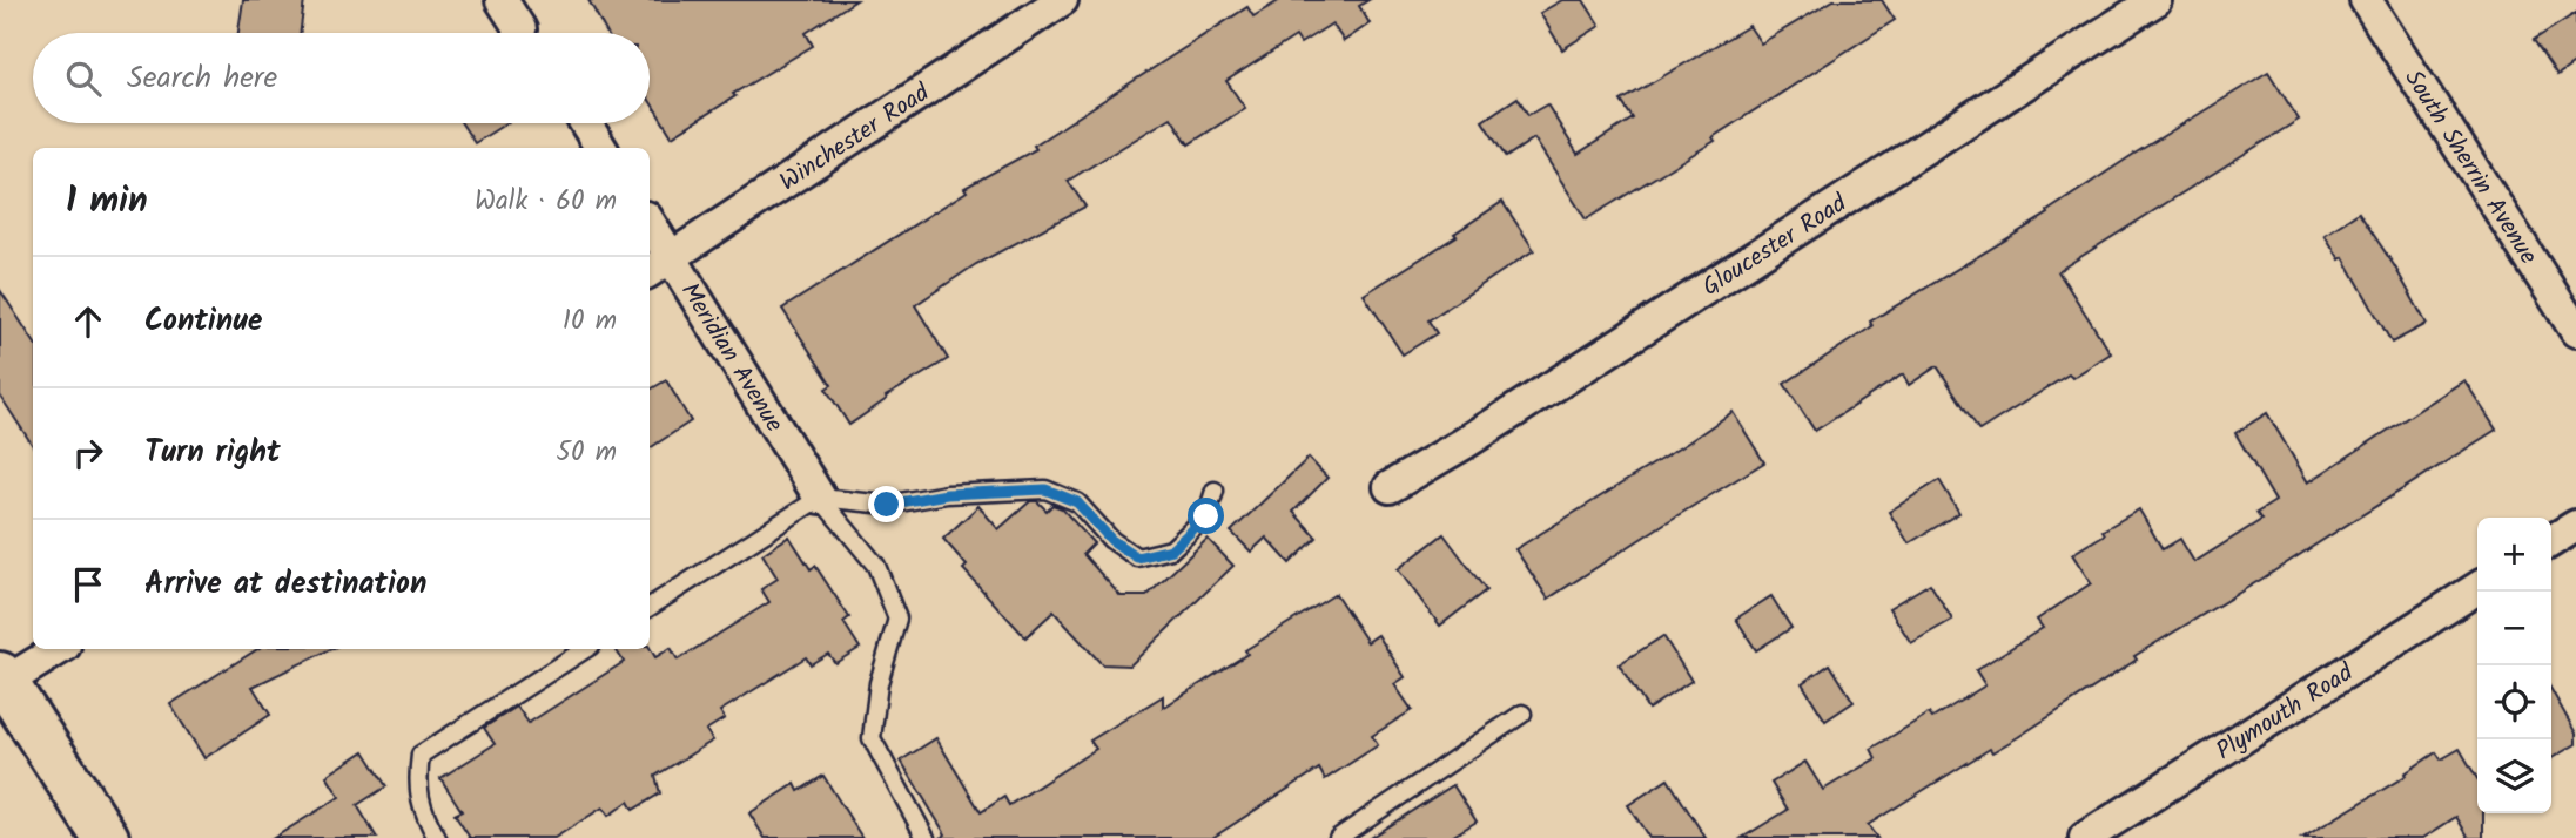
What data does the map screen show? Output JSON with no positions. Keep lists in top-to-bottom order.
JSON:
{
  "streets": {
    "street": [
      "Winchester Road",
      "South Sherrin Avenue",
      "Gloucester Road",
      "Meridian Avenue",
      "Plymouth Road"
    ]
  },
  "crossings": [
    ["Winchester Road", "Meridian Avenue"]
  ],
  "page": {
    "search": "Search here",
    "heading": ["1 min", "Walk · 60 m"],
    "list": [
      ["Continue", "10 m"],
      ["Turn right", "50 m"],
      "Arrive at destination"
    ],
    "map_buttons": ["+", "−"]
  }
}
